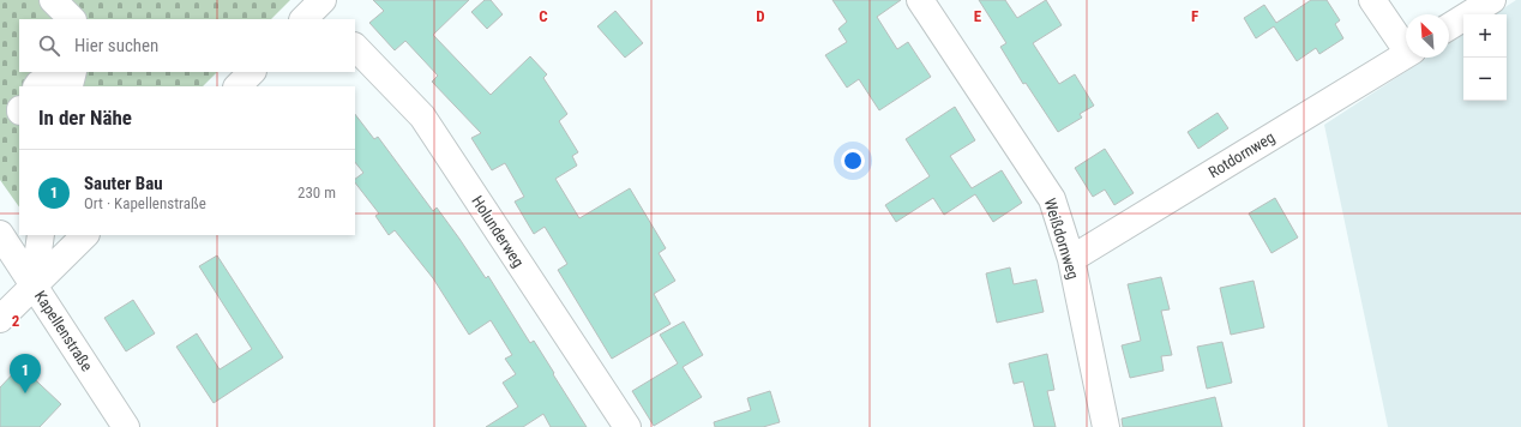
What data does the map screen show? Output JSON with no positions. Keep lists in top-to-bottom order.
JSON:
{
  "streets": {
    "street": [
      "Rotdornweg",
      "Holunderweg",
      "Weißdornweg",
      "Kapellenstraße"
    ]
  },
  "crossings": [
    ["Rotdornweg", "Weißdornweg"]
  ],
  "north": "top left",
  "page": {
    "map_buttons": ["+", "−"],
    "search": "Hier suchen",
    "heading": "In der Nähe",
    "list": [
      {
        "mark": "1",
        "name": "Sauter Bau",
        "note": "Ort · Kapellenstraße",
        "value": "230 m"
      }
    ],
    "pins": "1"
  },
  "grid": {
    "columns": [
      "C",
      "D",
      "E",
      "F"
    ],
    "rows": ["2"]
  }
}
